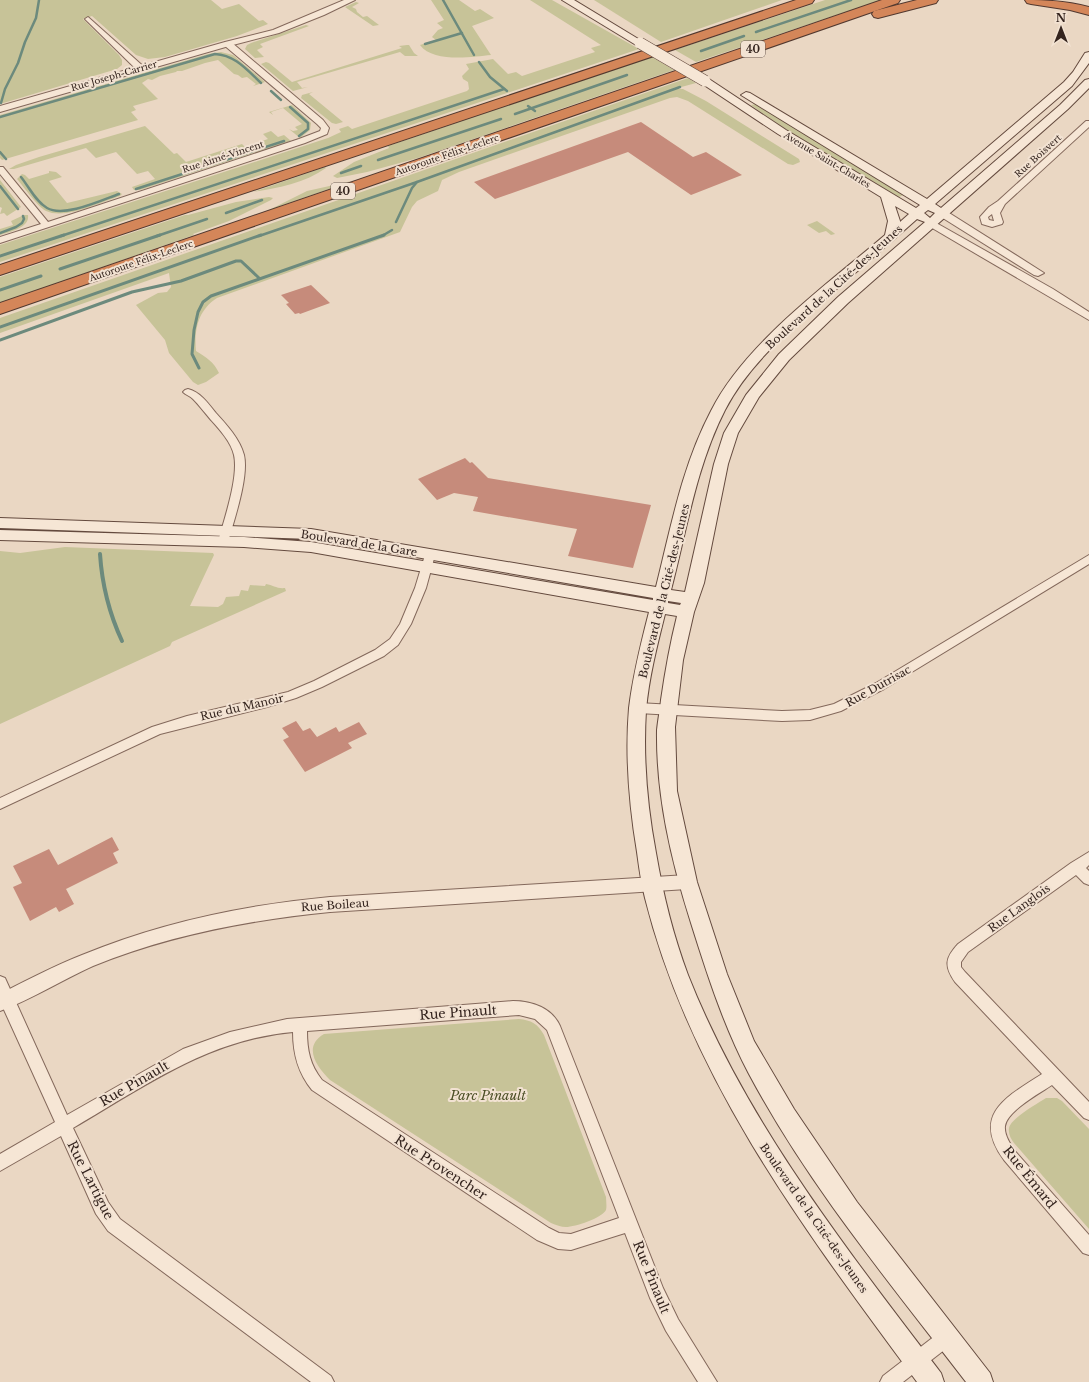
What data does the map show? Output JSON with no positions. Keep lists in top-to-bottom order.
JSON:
{
  "streets": {
    "highway": ["40", "Autoroute Félix-Leclerc"],
    "main road": ["Avenue Saint-Charles", "Boulevard de la Cité-des-Jeunes", "Boulevard de la Gare"],
    "street": [
      "Rue Joseph-Carrier",
      "Rue Boisvert",
      "Rue Aimé-Vincent",
      "Rue Dutrisac",
      "Rue du Manoir",
      "Rue Boileau",
      "Rue Langlois",
      "Rue Pinault",
      "Rue Provencher",
      "Rue Émard",
      "Rue Lartigue"
    ]
  },
  "crossings": [
    ["Rue Joseph-Carrier", "Rue Aimé-Vincent"],
    ["Avenue Saint-Charles", "Boulevard de la Cité-des-Jeunes"],
    ["Boulevard de la Cité-des-Jeunes", "Boulevard de la Gare"],
    ["Boulevard de la Cité-des-Jeunes", "Rue Dutrisac"],
    ["Boulevard de la Cité-des-Jeunes", "Rue Boileau"],
    ["Boulevard de la Gare", "Rue du Manoir"],
    ["Rue Boileau", "Rue Lartigue"],
    ["Rue Langlois", "Rue Émard"],
    ["Rue Pinault", "Rue Provencher"],
    ["Rue Pinault", "Rue Lartigue"]
  ],
  "parks": ["Parc Pinault"],
  "north": "top"
}
